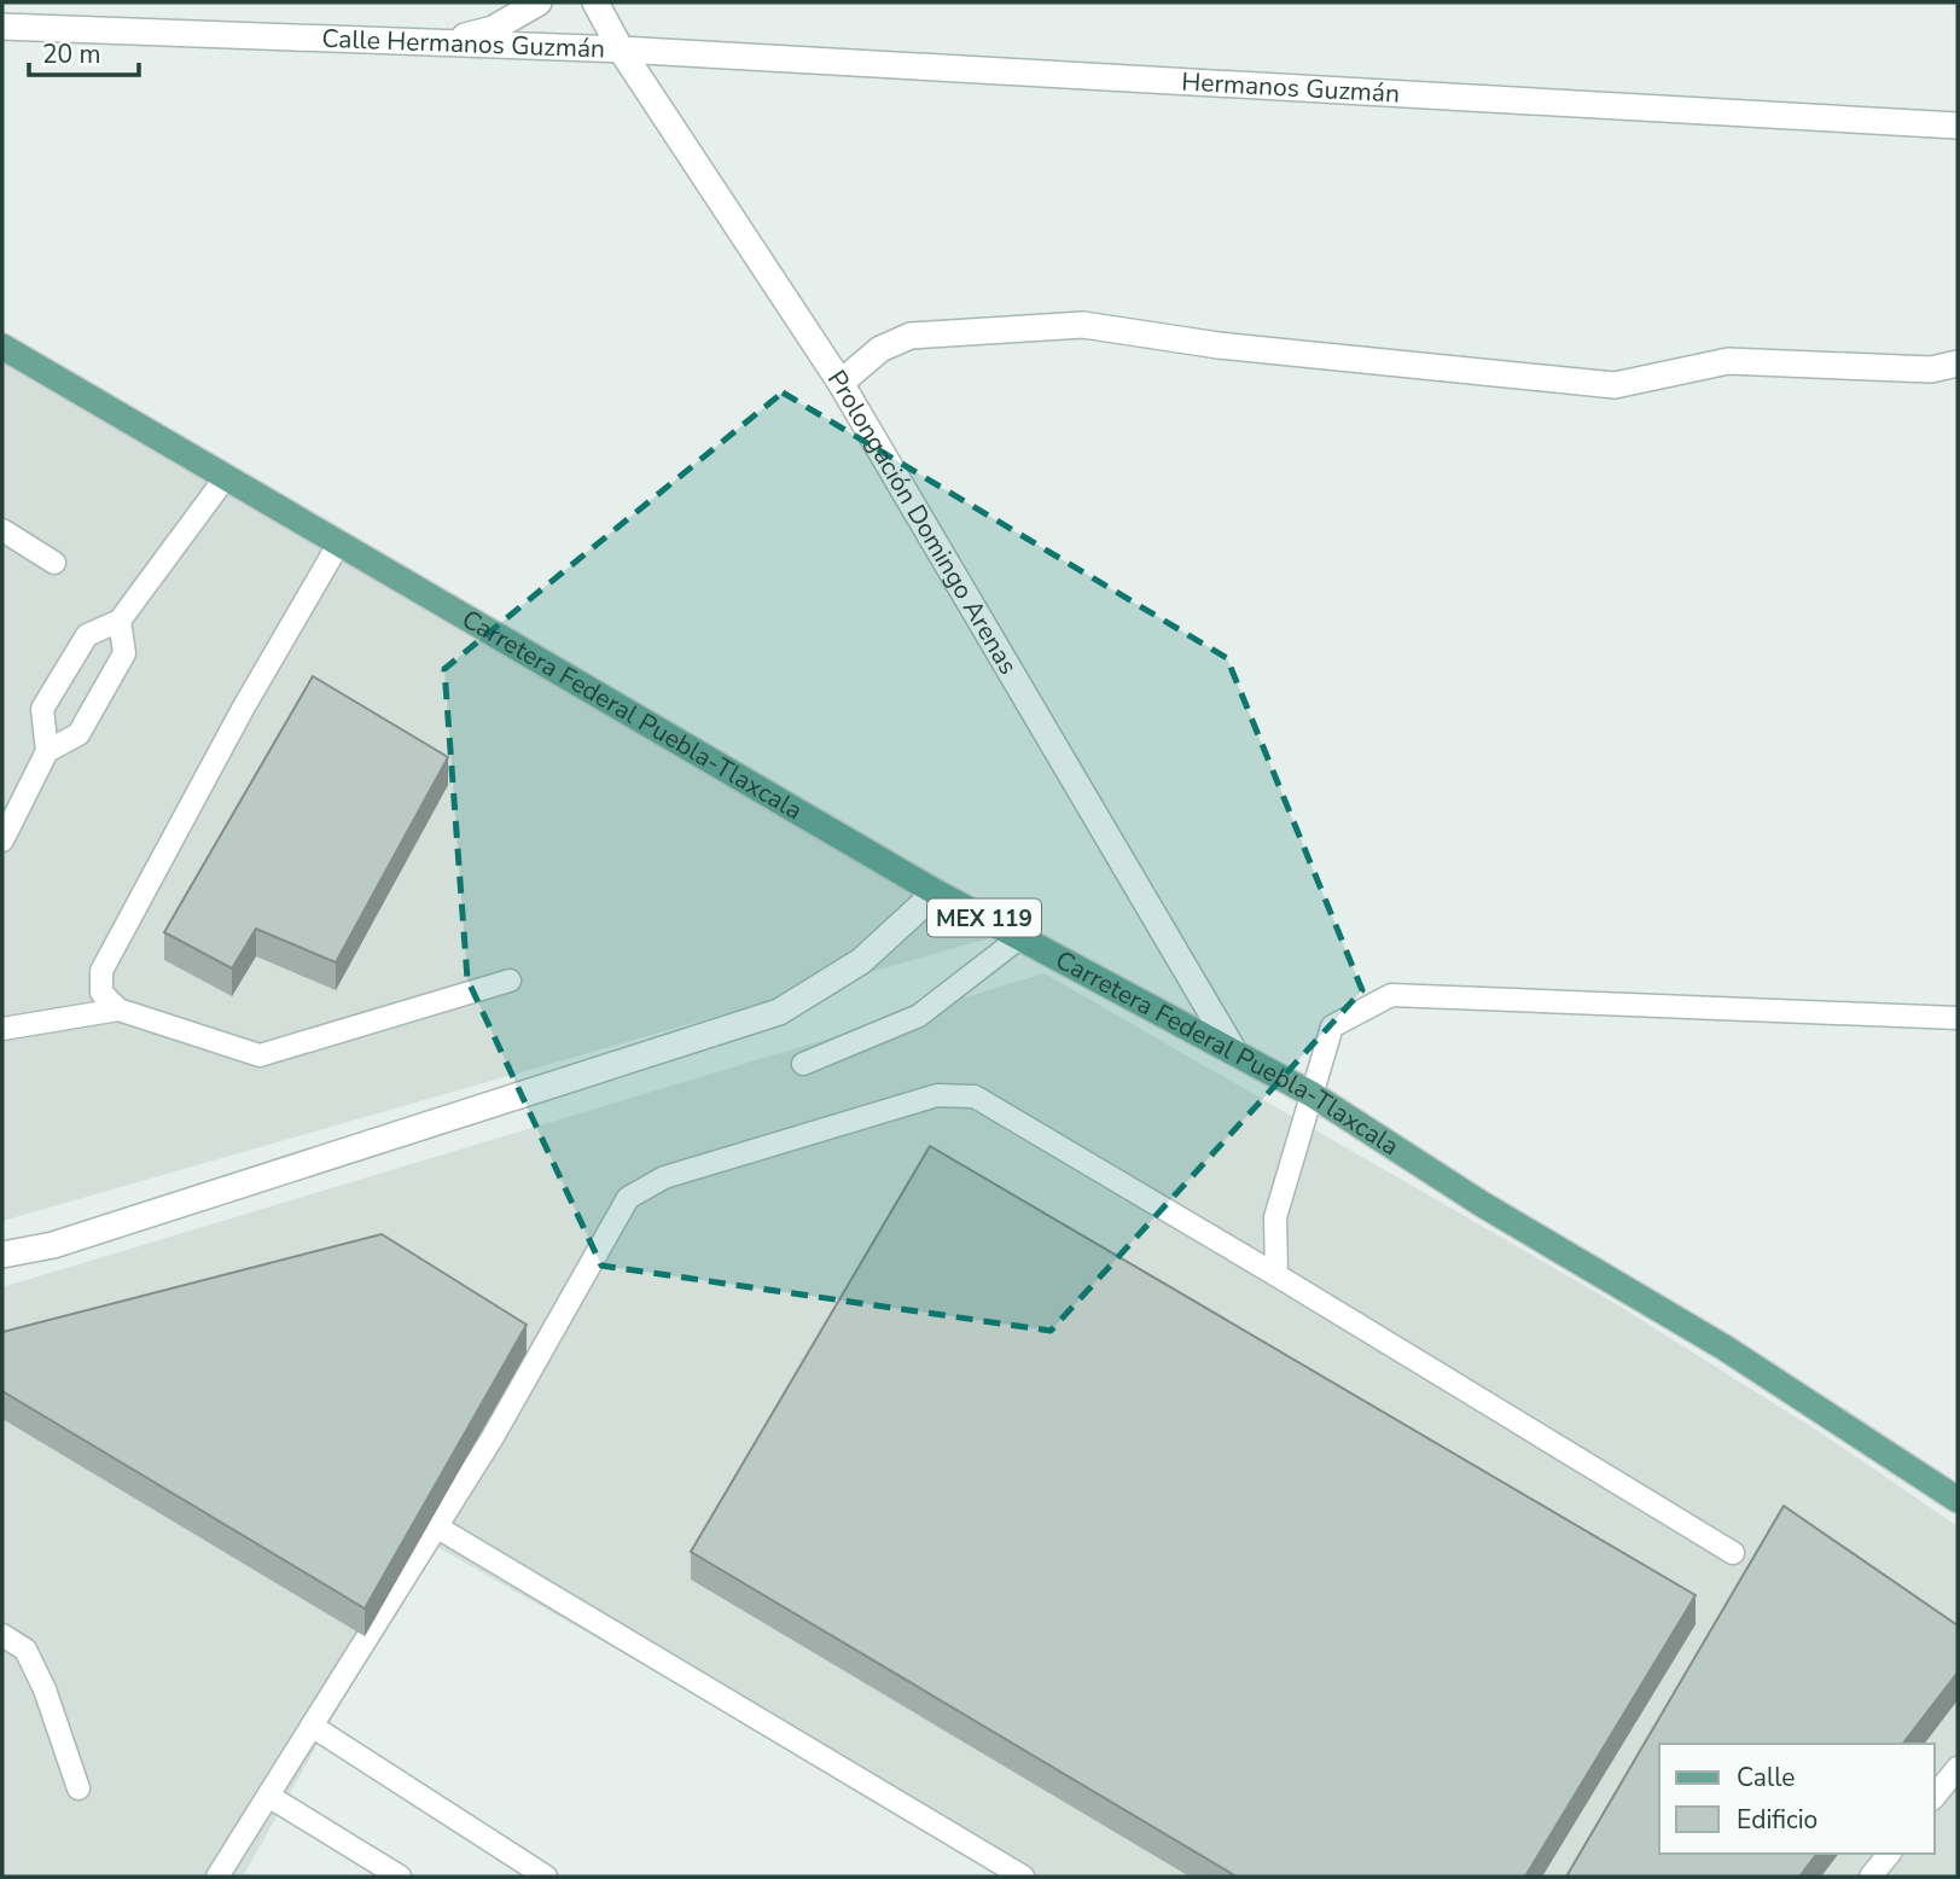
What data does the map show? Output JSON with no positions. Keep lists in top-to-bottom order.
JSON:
{
  "streets": {
    "main road": ["Carretera Federal Puebla-Tlaxcala", "MEX 119"],
    "street": ["Calle Hermanos Guzmán", "Hermanos Guzmán", "Prolongación Domingo Arenas"]
  },
  "crossings": [
    ["Calle Hermanos Guzmán", "Hermanos Guzmán"],
    ["Calle Hermanos Guzmán", "Prolongación Domingo Arenas"],
    ["Hermanos Guzmán", "Prolongación Domingo Arenas"],
    ["Prolongación Domingo Arenas", "Carretera Federal Puebla-Tlaxcala"]
  ],
  "legend": ["Calle", "Edificio"],
  "scale_bar": "20 m"
}
